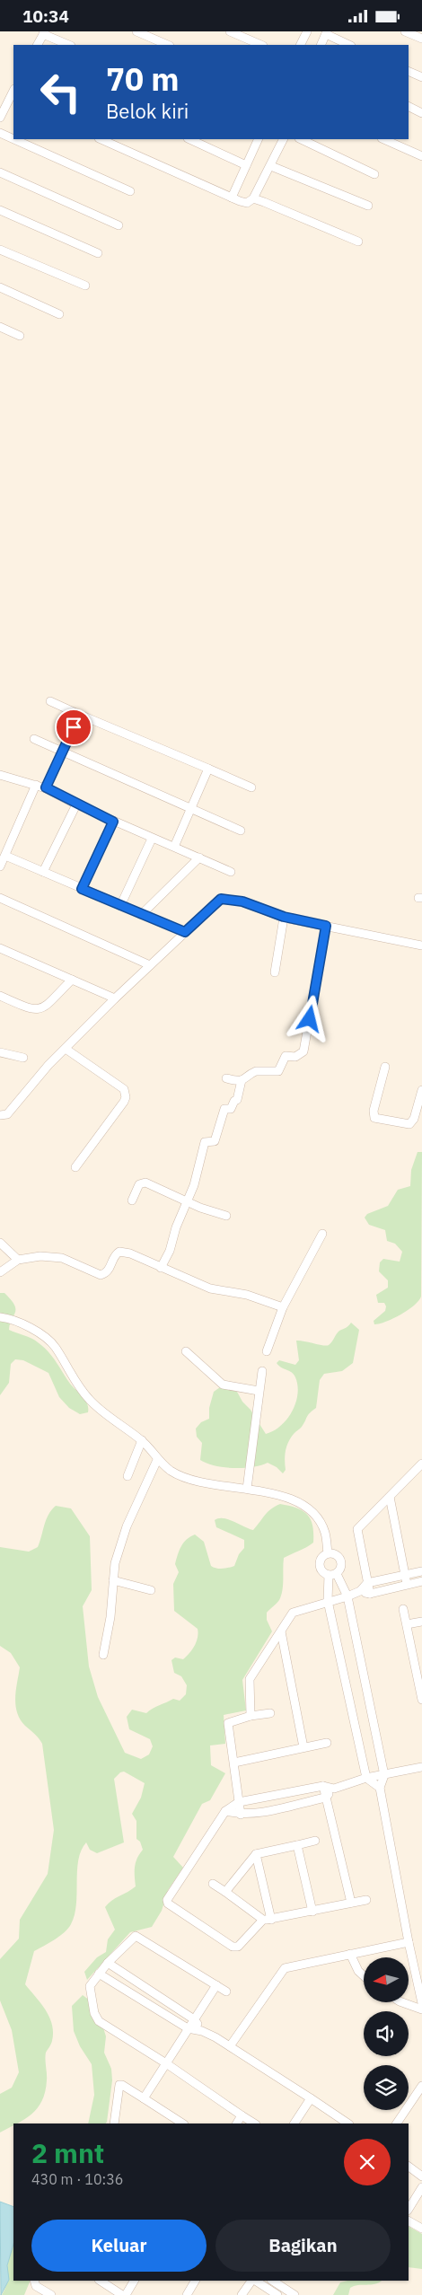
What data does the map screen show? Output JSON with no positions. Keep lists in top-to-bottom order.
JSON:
{
  "north": "left",
  "page": {
    "status": "10:34",
    "turn": ["70 m", "Belok kiri"],
    "heading": ["2 mnt", "430 m · 10:36"],
    "buttons": ["Keluar", "Bagikan"]
  }
}
